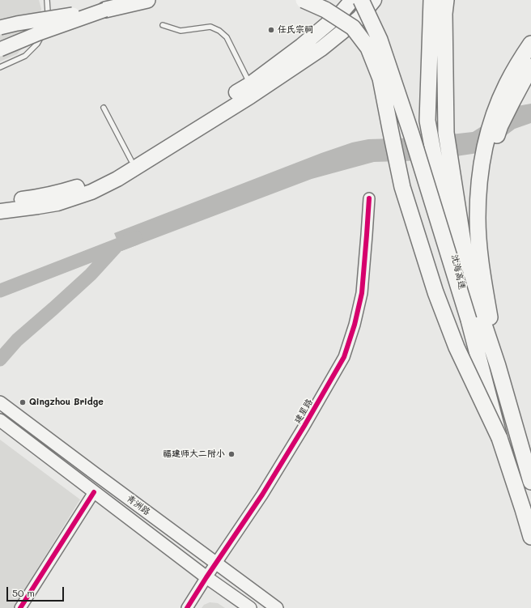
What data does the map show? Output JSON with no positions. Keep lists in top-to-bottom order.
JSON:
{
  "streets": {
    "highway": ["沈海高速"],
    "main road": ["青洲路"],
    "street": ["建星路"]
  },
  "crossings": [
    ["建星路", "青洲路"]
  ],
  "places": ["任氏宗祠", "Qingzhou Bridge", "福建师大二附小"],
  "scale_bar": "50 m"
}
